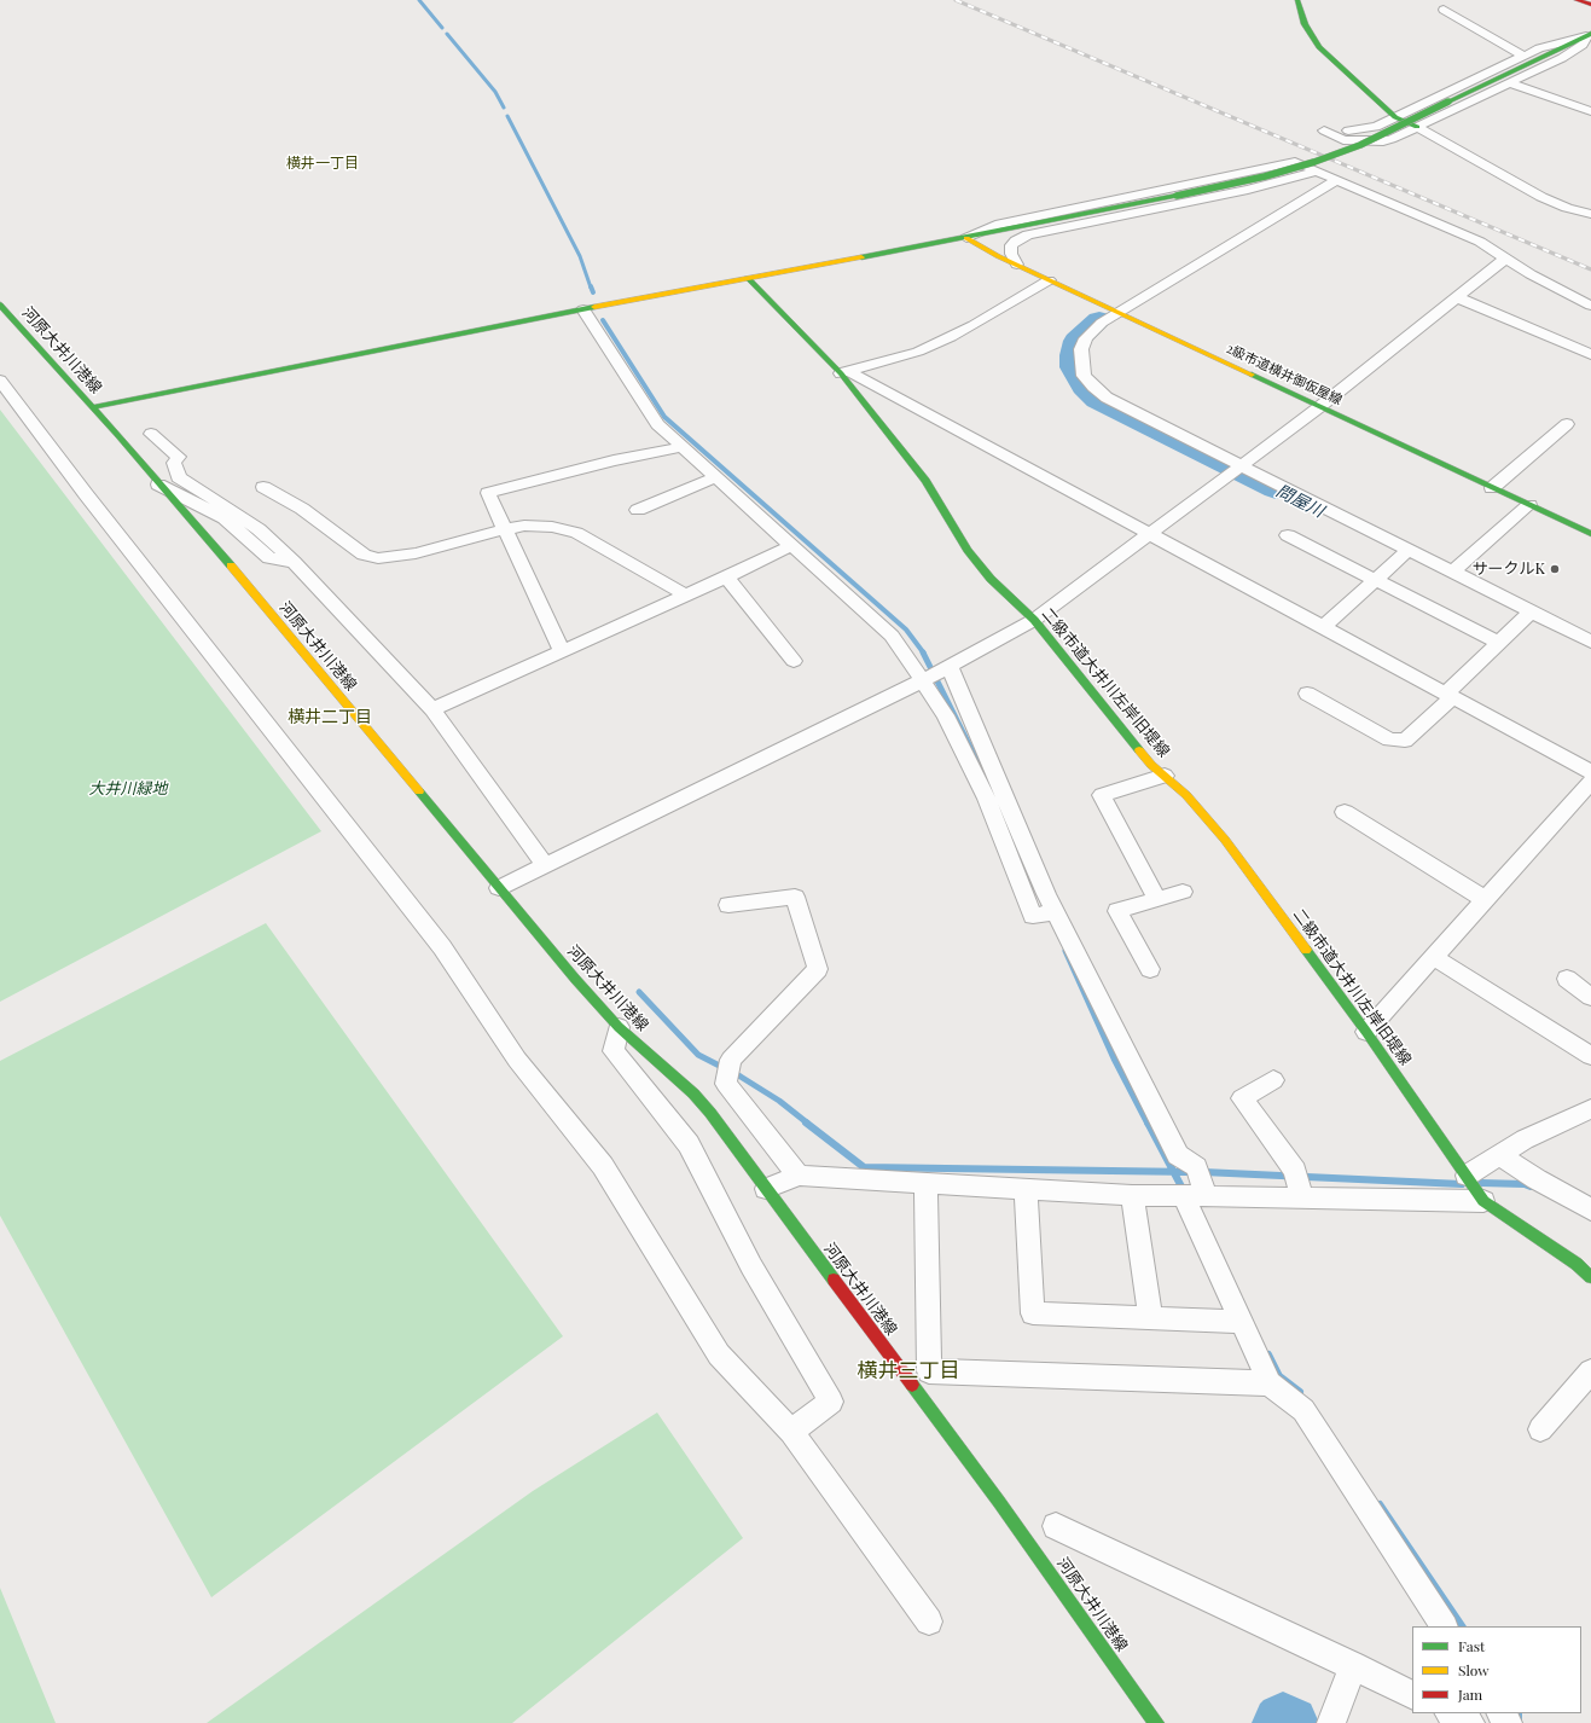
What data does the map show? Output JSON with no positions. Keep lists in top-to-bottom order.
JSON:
{
  "streets": {
    "street": ["河原大井川港線", "2級市道横井御仮屋線", "二級市道大井川左岸旧堤線"]
  },
  "districts": ["横井一丁目", "横井二丁目", "横井三丁目"],
  "water": ["問屋川"],
  "parks": ["大井川緑地"],
  "places": ["サークルK"],
  "legend": ["Fast", "Slow", "Jam"]
}
